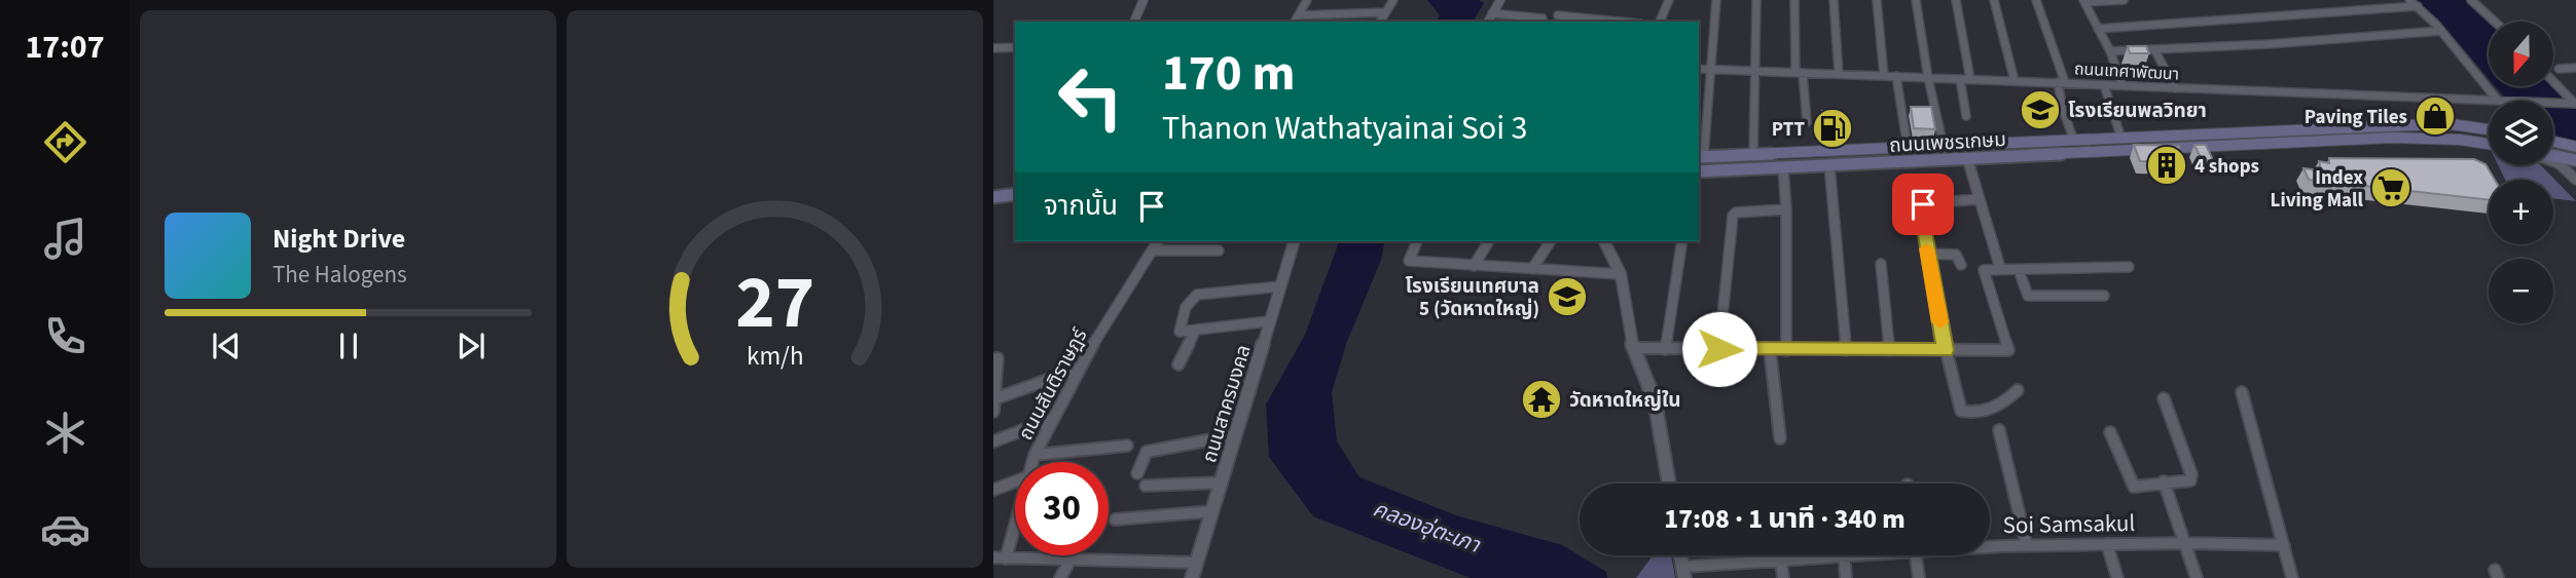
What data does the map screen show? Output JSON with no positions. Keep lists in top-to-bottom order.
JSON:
{
  "streets": {
    "main road": ["ถนนเพชรเกษม"],
    "street": [
      "ถนนเทศาพัฒนา",
      "ถนนสันติราษฎร์",
      "ถนนสาครมงคล",
      "Soi Samsakul"
    ]
  },
  "water": ["คลองอุ่ตะเภา"],
  "places": {
    "school or university": ["โรงเรียนพลวิทยา", "โรงเรียนเทศบาล 5 (วัดหาดใหญ่)"],
    "shop": ["Paving Tiles"],
    "fuel station": ["PTT"],
    "building": ["4 shops"],
    "supermarket": ["Index Living Mall"],
    "temple": ["วัดหาดใหญ่ใน"]
  },
  "north": "bottom",
  "page": {
    "tabs": "17:07",
    "map_buttons": ["+", "−"],
    "turn": ["170 m", "Thanon Wathatyainai Soi 3"],
    "then": "จากนั้น",
    "song": ["Night Drive", "The Halogens"],
    "limit": "30",
    "trip": "17:08 · 1 นาที · 340 m",
    "gauge": ["27", "km/h"]
  }
}
